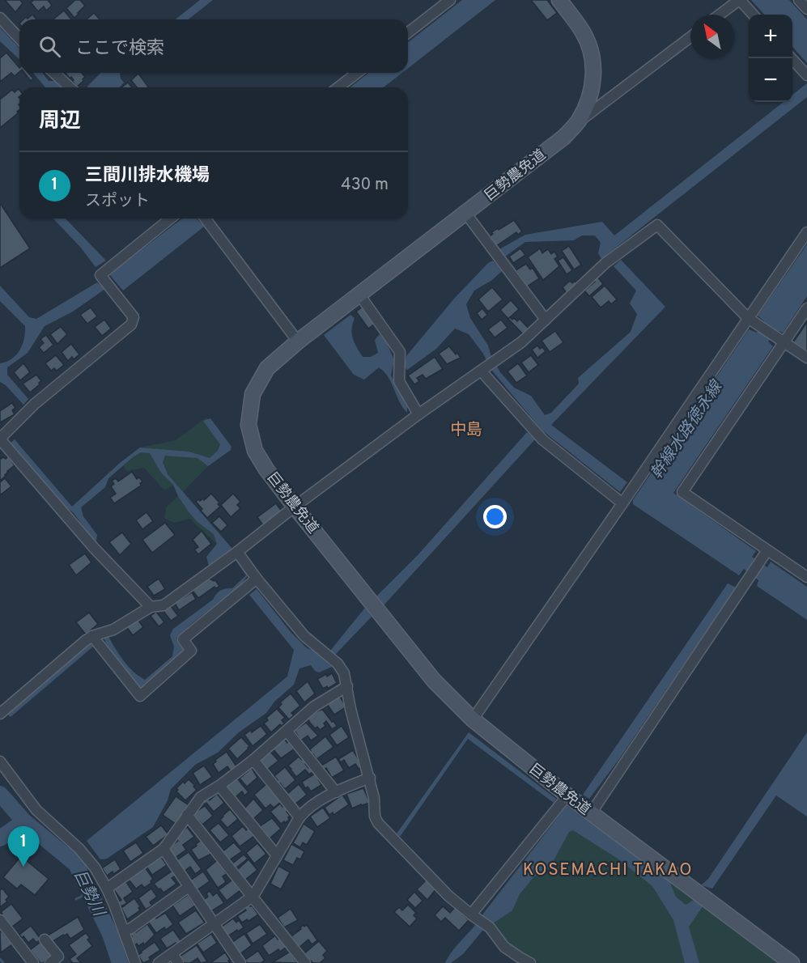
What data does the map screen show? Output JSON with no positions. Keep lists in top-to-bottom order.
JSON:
{
  "streets": {
    "street": ["巨勢農免道"]
  },
  "districts": ["中島", "KOSEMACHI TAKAO"],
  "water": ["幹線水路徳永線", "巨勢川"],
  "north": "top left",
  "page": {
    "map_buttons": ["+", "−"],
    "search": "ここで検索",
    "heading": "周辺",
    "list": [
      {
        "mark": "1",
        "name": "三間川排水機場",
        "note": "スポット",
        "value": "430 m"
      }
    ],
    "pins": "1"
  }
}
